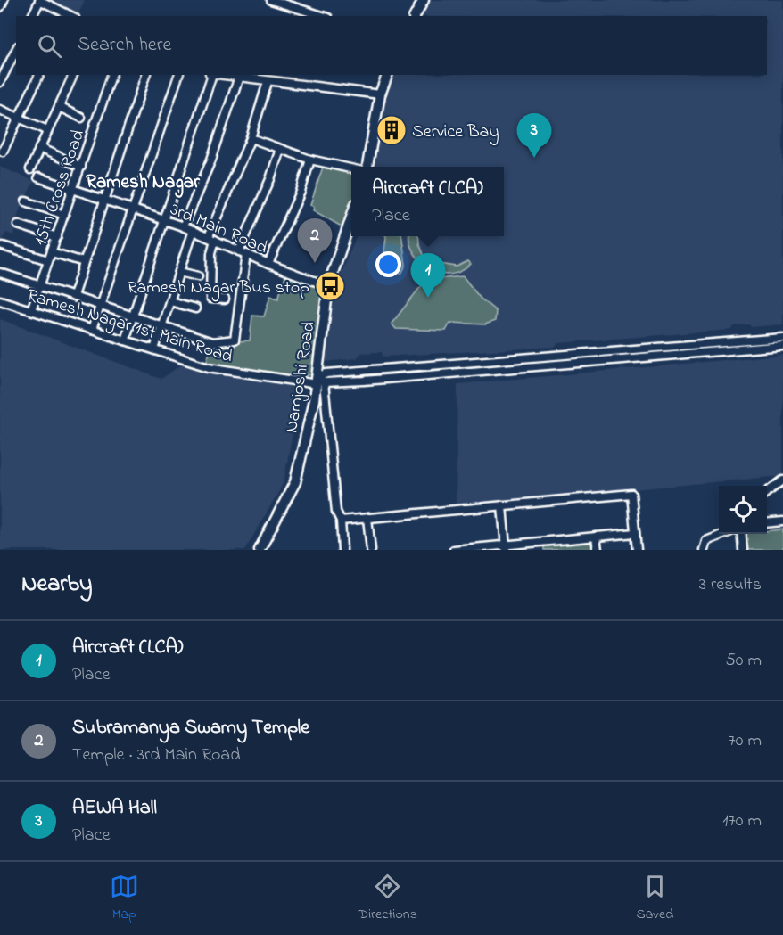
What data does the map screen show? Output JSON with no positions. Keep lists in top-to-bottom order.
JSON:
{
  "streets": {
    "main road": ["Namjoshi Road"],
    "street": ["15th Cross Road", "3rd Main Road", "Ramesh Nagar 1st Main Road"]
  },
  "crossings": [
    ["15th Cross Road", "3rd Main Road"],
    ["15th Cross Road", "Ramesh Nagar 1st Main Road"],
    ["3rd Main Road", "Namjoshi Road"],
    ["Ramesh Nagar 1st Main Road", "Namjoshi Road"]
  ],
  "districts": ["Ramesh Nagar"],
  "places": {
    "building": ["Service Bay"],
    "bus stop": ["Ramesh Nagar Bus stop"]
  },
  "page": {
    "search": "Search here",
    "pins": ["3", "2", "1"],
    "popup": ["Aircraft (LCA)", "Place"],
    "heading": ["Nearby", "3 results"],
    "list": [
      {
        "mark": "1",
        "name": "Aircraft (LCA)",
        "note": "Place",
        "value": "50 m"
      },
      {
        "mark": "2",
        "name": "Subramanya Swamy Temple",
        "note": "Temple · 3rd Main Road",
        "value": "70 m"
      },
      {
        "mark": "3",
        "name": "AEWA Hall",
        "note": "Place",
        "value": "170 m"
      }
    ],
    "nav": ["Map", "Directions", "Saved"]
  }
}
